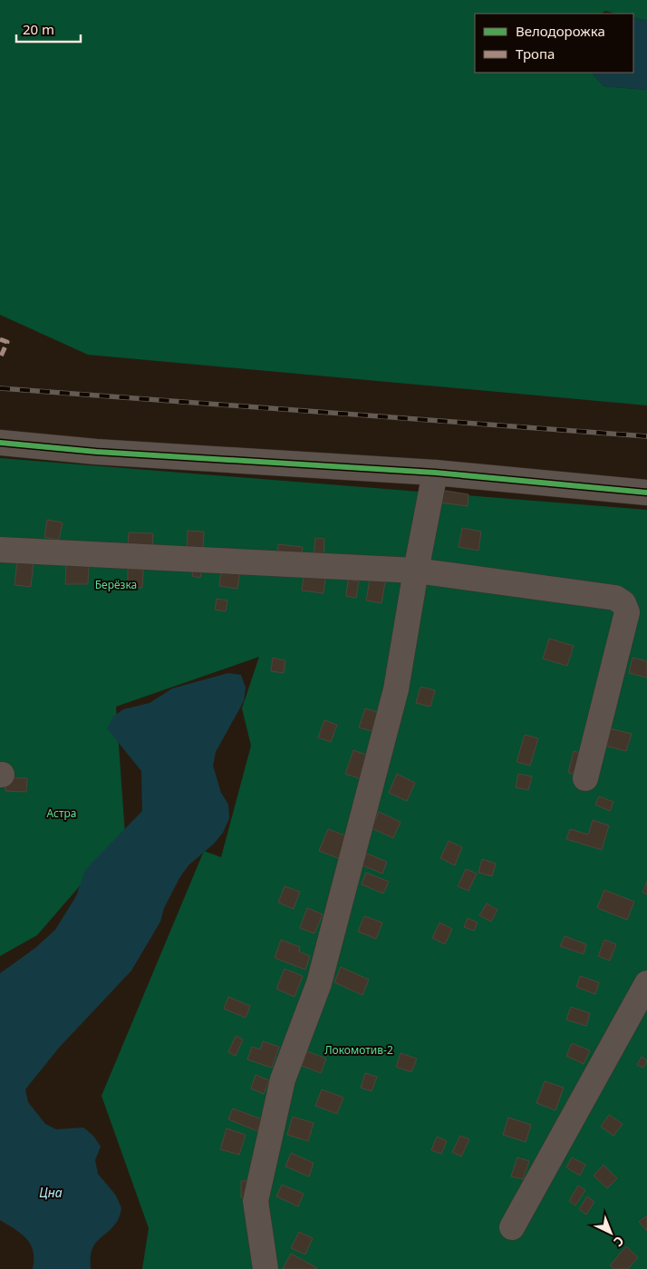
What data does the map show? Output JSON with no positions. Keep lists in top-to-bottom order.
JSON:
{
  "water": ["Цна"],
  "parks": ["Берёзка", "Астра", "Локомотив-2"],
  "legend": ["Велодорожка", "Тропа"],
  "scale_bar": "20 m",
  "north": "bottom right"
}
